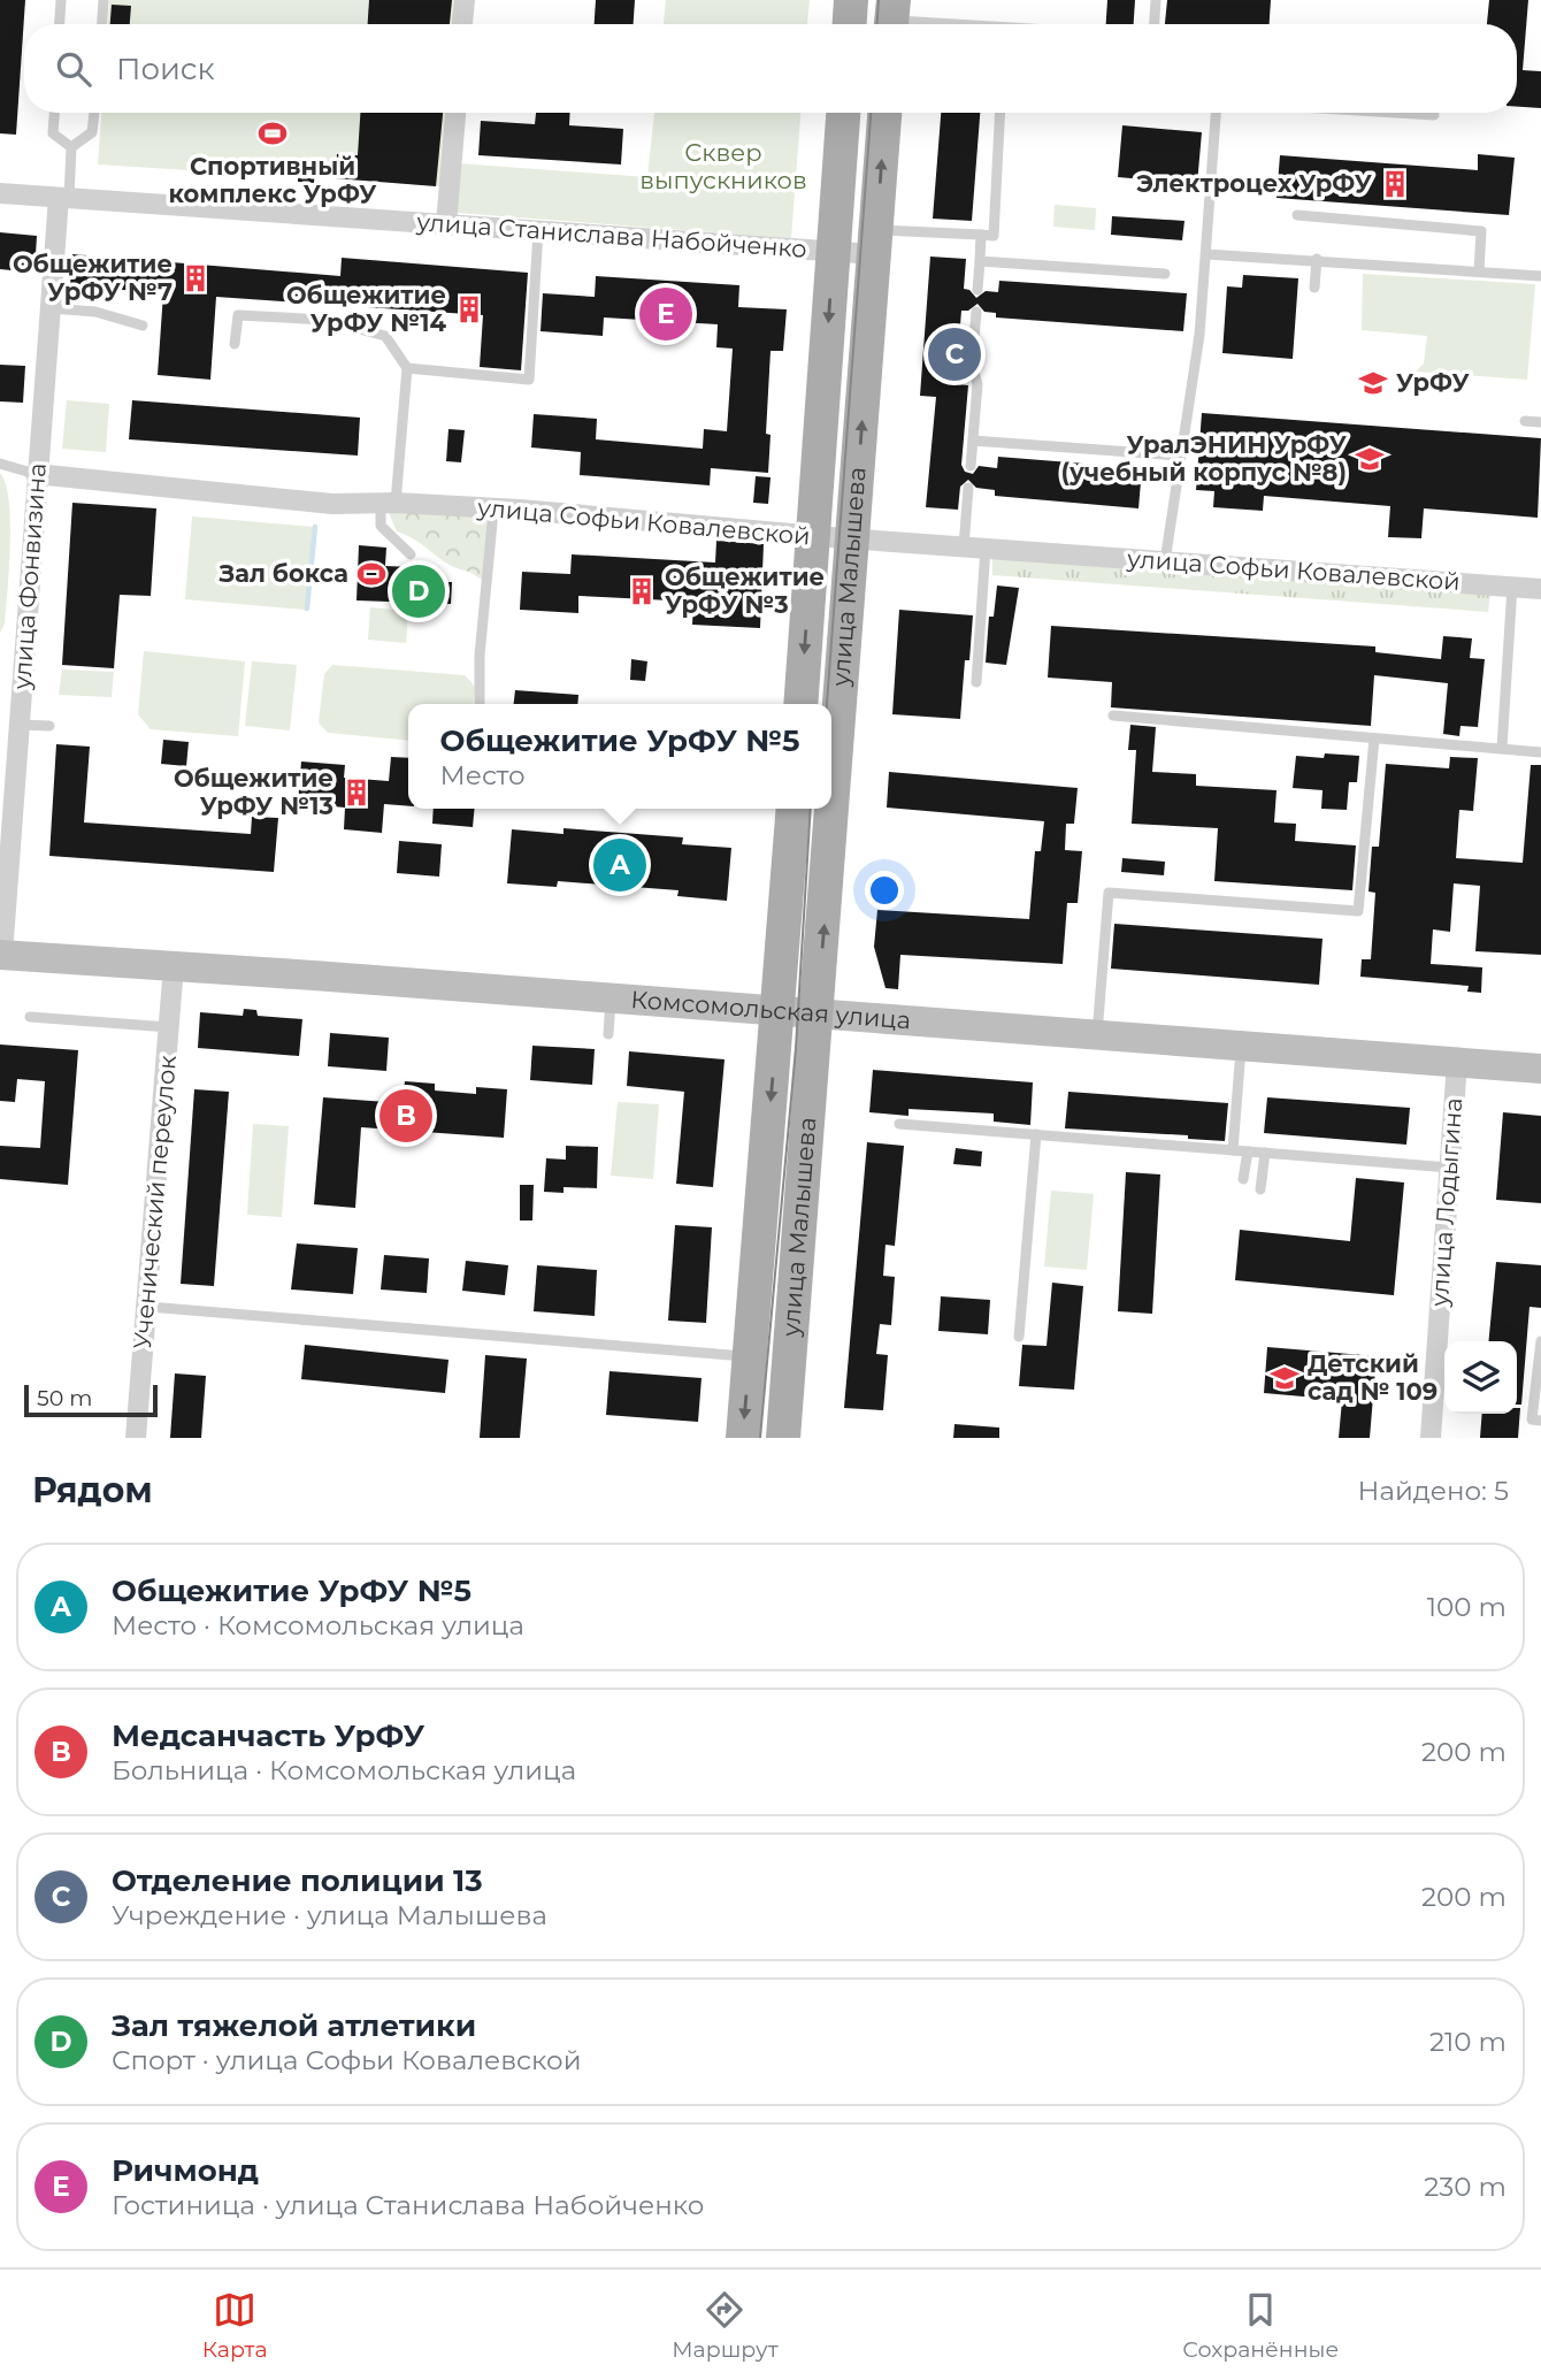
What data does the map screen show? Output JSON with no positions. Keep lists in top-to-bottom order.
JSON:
{
  "streets": {
    "main road": ["улица Малышева", "Комсомольская улица"],
    "street": [
      "улица Станислава Набойченко",
      "улица Софьи Ковалевской",
      "улица Фонвизина",
      "Ученический переулок",
      "улица Лодыгина"
    ]
  },
  "crossings": [
    ["улица Станислава Набойченко", "улица Фонвизина"],
    ["улица Станислава Набойченко", "улица Малышева"],
    ["улица Софьи Ковалевской", "улица Фонвизина"],
    ["улица Софьи Ковалевской", "улица Малышева"],
    ["улица Фонвизина", "Комсомольская улица"],
    ["улица Малышева", "Комсомольская улица"],
    ["Комсомольская улица", "Ученический переулок"],
    ["Комсомольская улица", "улица Лодыгина"]
  ],
  "parks": ["Сквер выпускников"],
  "places": {
    "sports": ["Спортивный комплекс УрФУ", "Зал бокса"],
    "building": [
      "Электроцех УрФУ",
      "Общежитие УрФУ №7",
      "Общежитие УрФУ №14",
      "Общежитие УрФУ №3",
      "Общежитие УрФУ №13"
    ],
    "school or university": ["УрФУ", "УралЭНИН УрФУ (учебный корпус №8)", "Детский сад № 109"]
  },
  "scale_bar": "50 m",
  "page": {
    "search": "Поиск",
    "pins": [
      "E",
      "C",
      "D",
      "A",
      "B"
    ],
    "popup": ["Общежитие УрФУ №5", "Место"],
    "scale": "50 m",
    "heading": ["Рядом", "Найдено: 5"],
    "list": [
      {
        "mark": "A",
        "name": "Общежитие УрФУ №5",
        "note": "Место · Комсомольская улица",
        "value": "100 m"
      },
      {
        "mark": "B",
        "name": "Медсанчасть УрФУ",
        "note": "Больница · Комсомольская улица",
        "value": "200 m"
      },
      {
        "mark": "C",
        "name": "Отделение полиции 13",
        "note": "Учреждение · улица Малышева",
        "value": "200 m"
      },
      {
        "mark": "D",
        "name": "Зал тяжелой атлетики",
        "note": "Спорт · улица Софьи Ковалевской",
        "value": "210 m"
      },
      {
        "mark": "E",
        "name": "Ричмонд",
        "note": "Гостиница · улица Станислава Набойченко",
        "value": "230 m"
      }
    ],
    "nav": ["Карта", "Маршрут", "Сохранённые"]
  }
}
